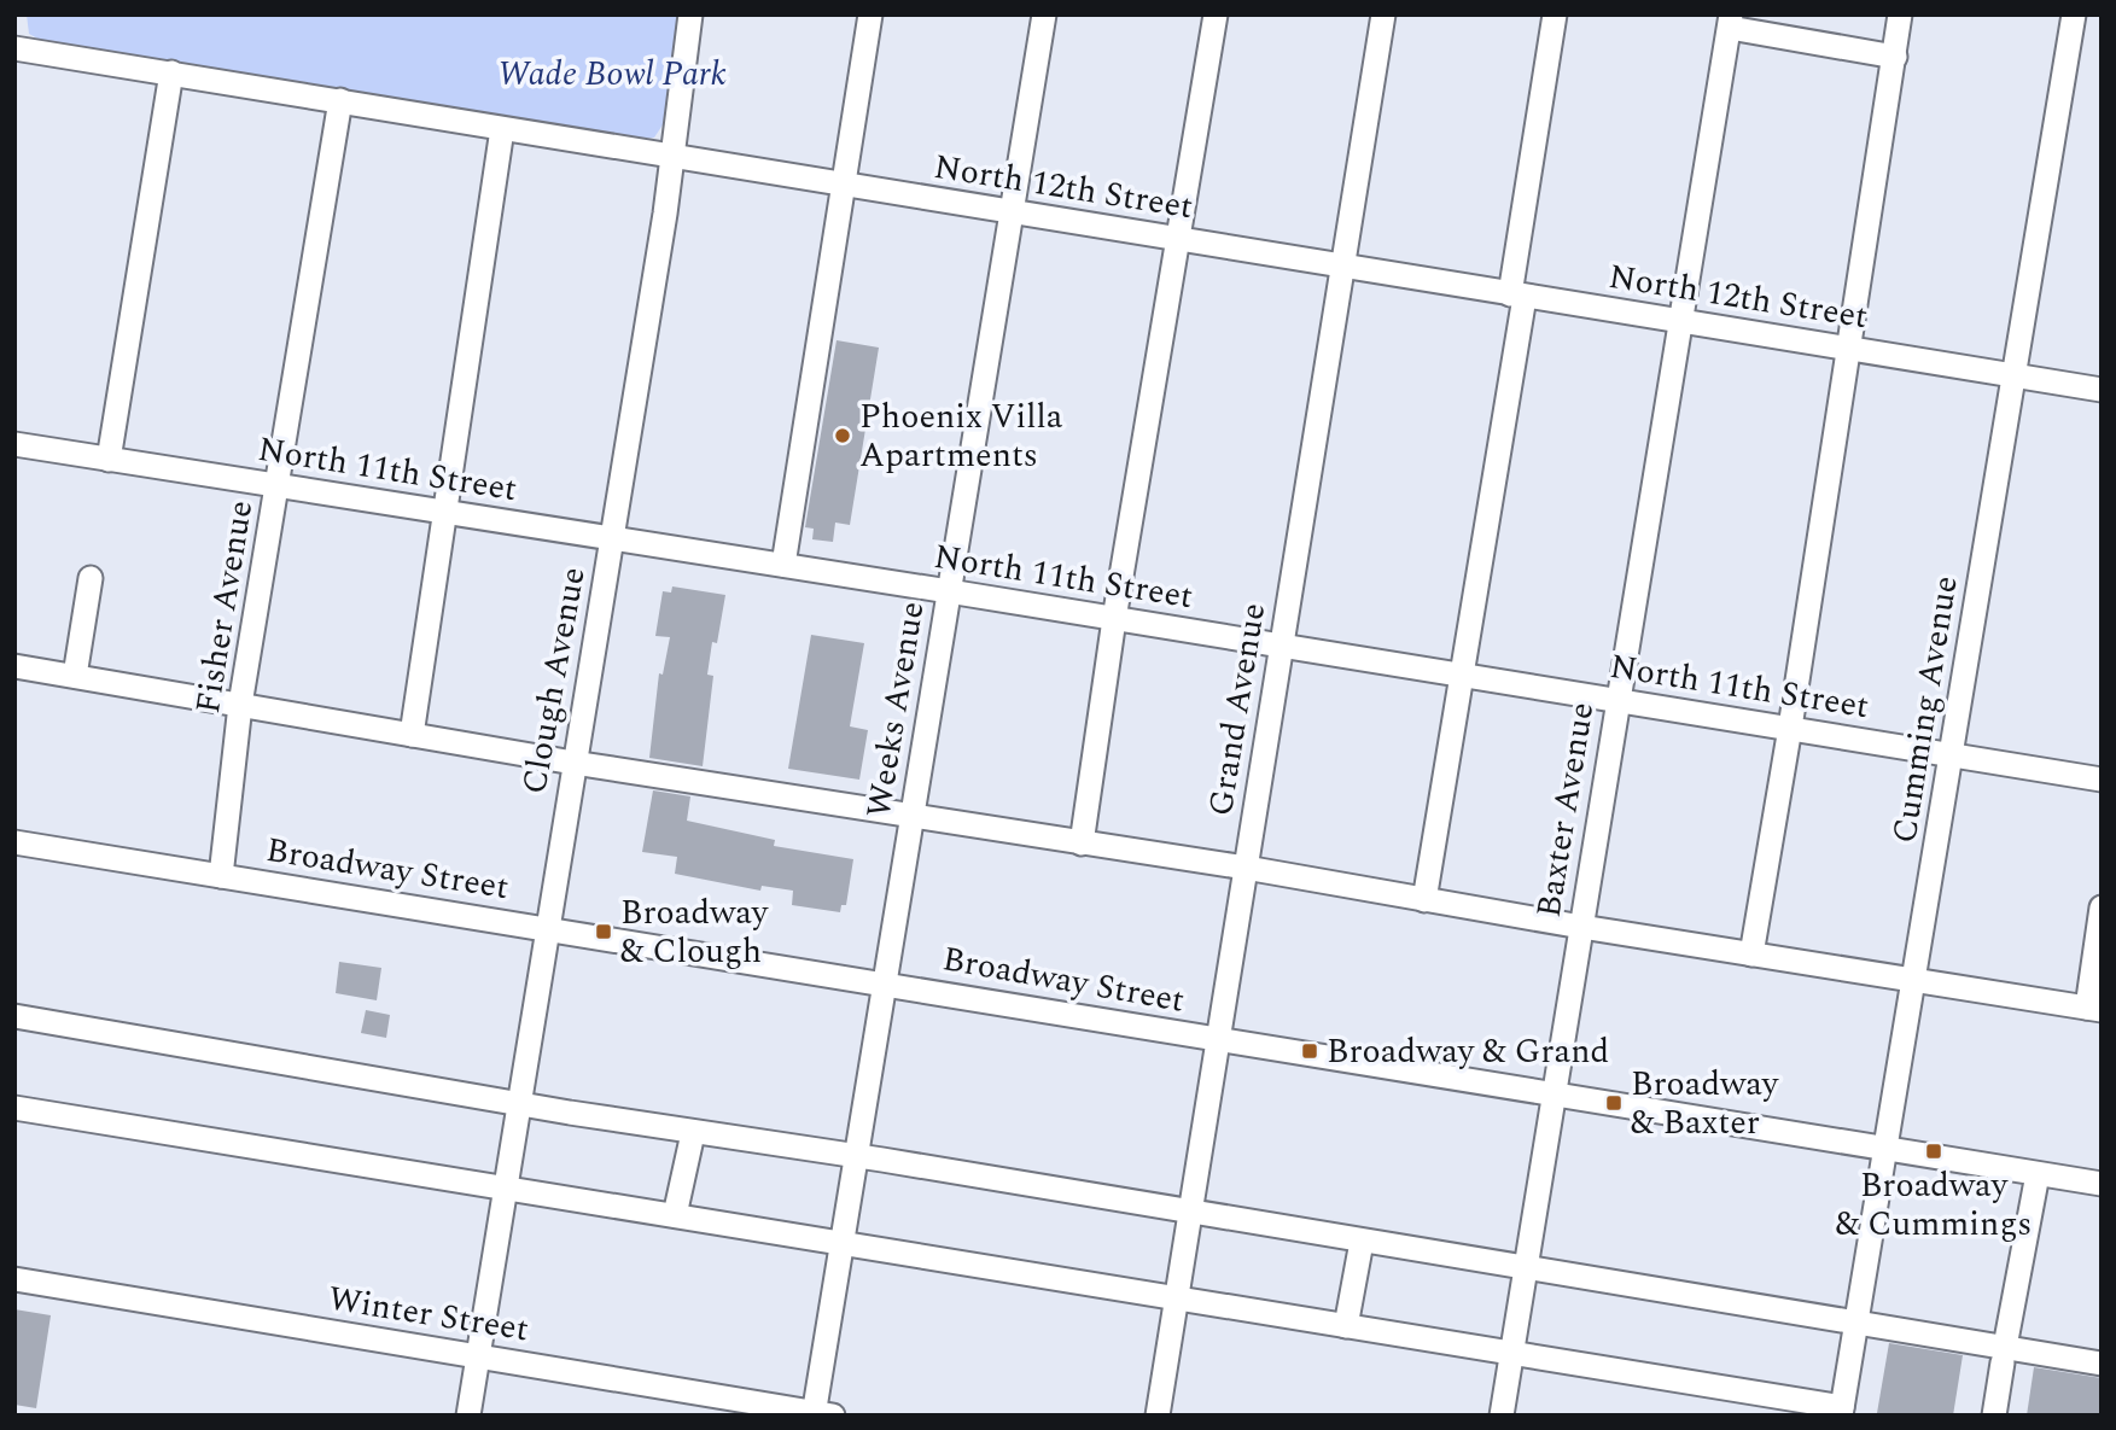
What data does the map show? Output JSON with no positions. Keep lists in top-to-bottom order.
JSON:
{
  "streets": {
    "street": [
      "North 12th Street",
      "North 11th Street",
      "Fisher Avenue",
      "Clough Avenue",
      "Weeks Avenue",
      "Grand Avenue",
      "Cumming Avenue",
      "Baxter Avenue",
      "Broadway Street",
      "Winter Street"
    ]
  },
  "crossings": [
    ["North 12th Street", "Fisher Avenue"],
    ["North 12th Street", "Clough Avenue"],
    ["North 12th Street", "Weeks Avenue"],
    ["North 12th Street", "Grand Avenue"],
    ["North 12th Street", "Cumming Avenue"],
    ["North 12th Street", "Baxter Avenue"],
    ["North 11th Street", "Fisher Avenue"],
    ["North 11th Street", "Clough Avenue"],
    ["North 11th Street", "Weeks Avenue"],
    ["North 11th Street", "Grand Avenue"],
    ["North 11th Street", "Cumming Avenue"],
    ["North 11th Street", "Baxter Avenue"],
    ["Fisher Avenue", "Broadway Street"],
    ["Clough Avenue", "Broadway Street"],
    ["Clough Avenue", "Winter Street"],
    ["Weeks Avenue", "Broadway Street"],
    ["Weeks Avenue", "Winter Street"],
    ["Grand Avenue", "Broadway Street"],
    ["Cumming Avenue", "Broadway Street"],
    ["Baxter Avenue", "Broadway Street"]
  ],
  "parks": ["Wade Bowl Park"],
  "places": {
    "other": ["Phoenix Villa Apartments"],
    "transit": [
      "Broadway & Clough",
      "Broadway & Grand",
      "Broadway & Baxter",
      "Broadway & Cummings"
    ]
  }
}
